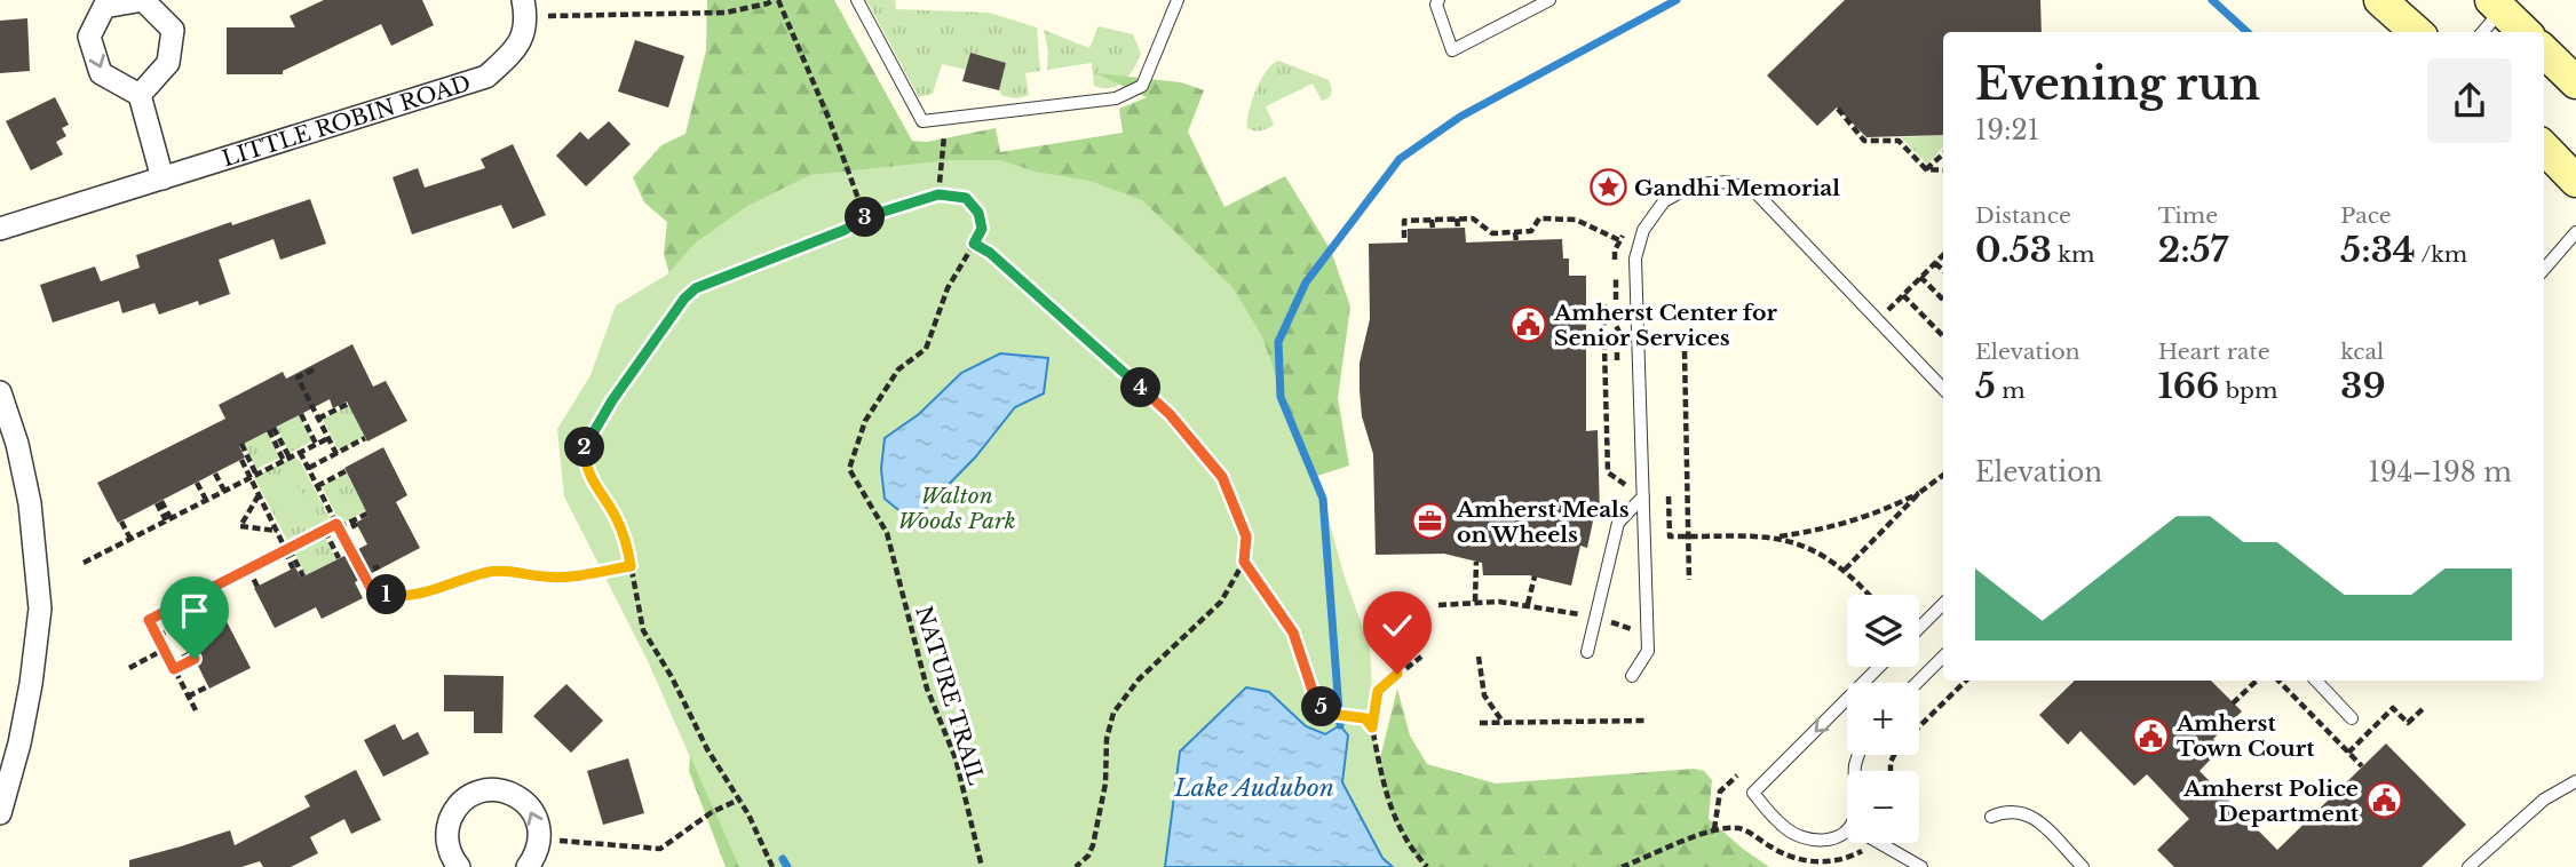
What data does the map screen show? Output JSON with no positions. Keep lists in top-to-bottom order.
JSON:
{
  "streets": {
    "street": ["LITTLE ROBIN ROAD"],
    "path": ["NATURE TRAIL"]
  },
  "water": ["Lake Audubon"],
  "parks": ["Walton Woods Park"],
  "places": {
    "place": ["Gandhi Memorial"],
    "public building": ["Amherst Center for Senior Services", "Amherst Town Court", "Amherst Police Department"],
    "office": ["Amherst Meals on Wheels"]
  },
  "page": {
    "heading": ["Evening run", "19:21"],
    "stats": [
      ["Distance", "0.53 km"],
      ["Time", "2:57"],
      ["Pace", "5:34 /km"],
      ["Elevation", "5 m"],
      ["Heart rate", "166 bpm"],
      ["kcal", "39"]
    ],
    "pins": [
      "3",
      "4",
      "2",
      "1",
      "5"
    ],
    "chart": ["Elevation", "194–198 m"],
    "map_buttons": ["+", "−"]
  }
}
